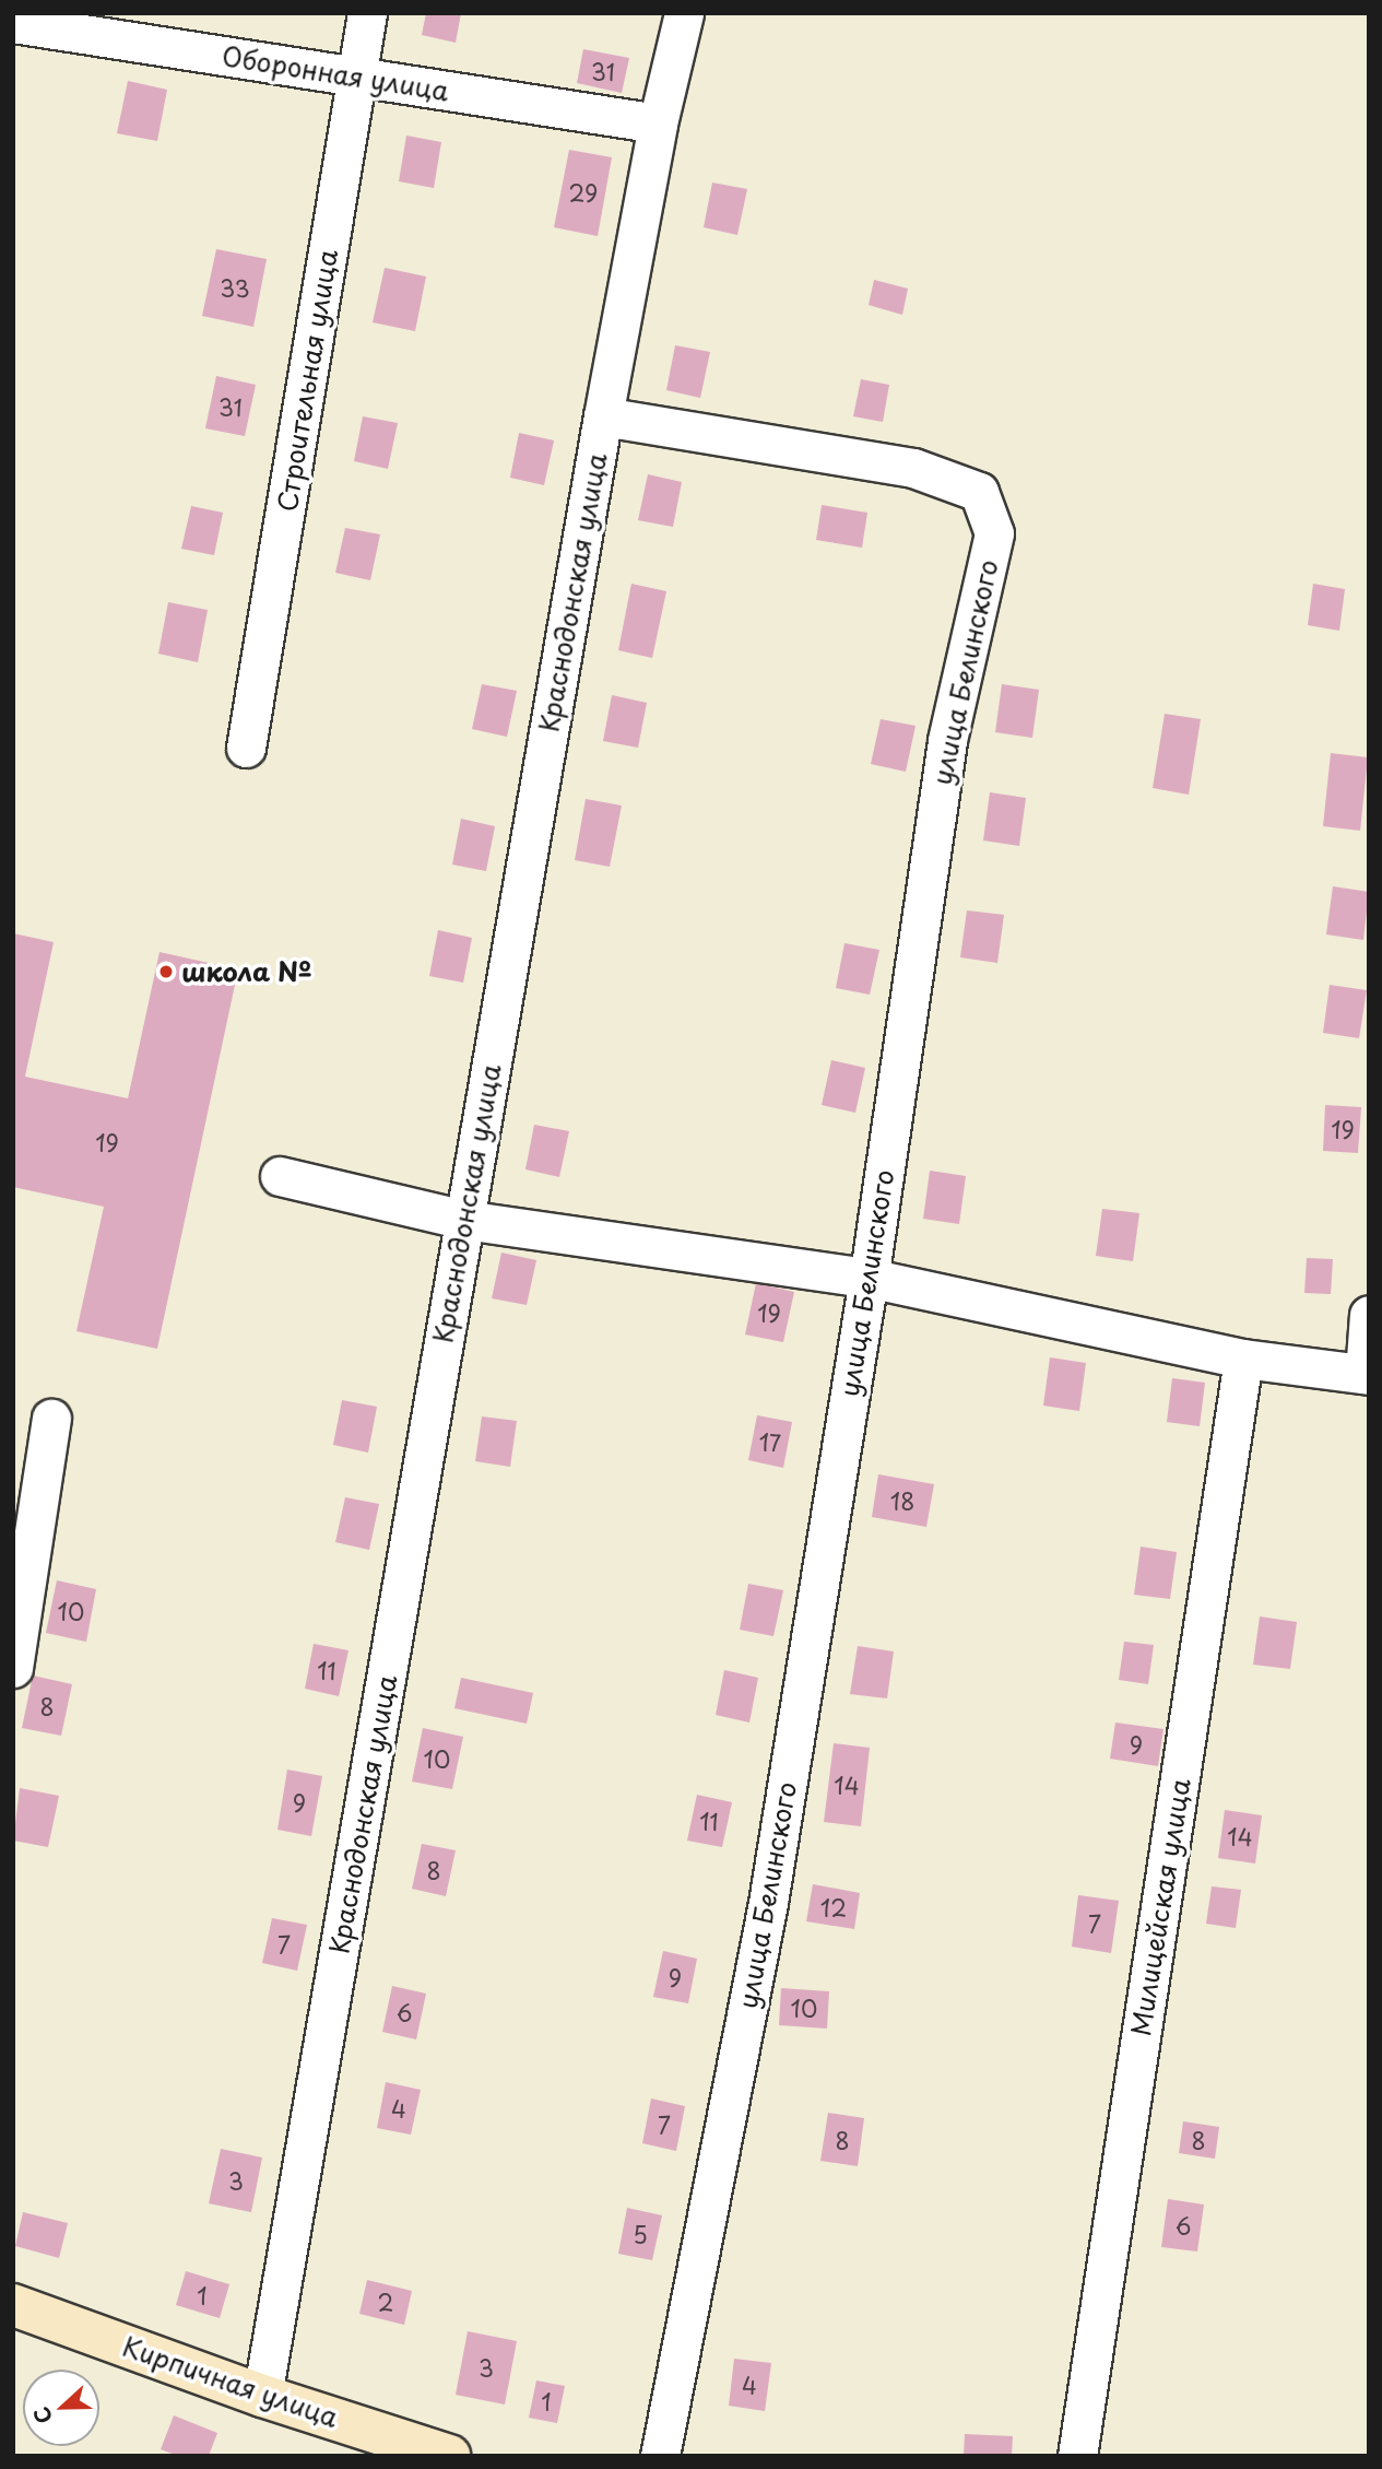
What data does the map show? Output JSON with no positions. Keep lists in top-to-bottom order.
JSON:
{
  "streets": {
    "street": [
      "Оборонная улица",
      "Строительная улица",
      "Краснодонская улица",
      "улица Белинского",
      "Милицейская улица",
      "Кирпичная улица"
    ]
  },
  "crossings": [
    ["Оборонная улица", "Строительная улица"],
    ["Оборонная улица", "Краснодонская улица"],
    ["Краснодонская улица", "улица Белинского"],
    ["Краснодонская улица", "Кирпичная улица"]
  ],
  "places": ["школа №"],
  "house_numbers": [
    "31",
    "29",
    "33",
    "31",
    "19",
    "19",
    "19",
    "17",
    "18",
    "10",
    "11",
    "8",
    "9",
    "10",
    "14",
    "9",
    "11",
    "14",
    "8",
    "12",
    "7",
    "7",
    "9",
    "10",
    "6",
    "4",
    "7",
    "8",
    "8",
    "3",
    "6",
    "5",
    "1",
    "2",
    "3",
    "4",
    "1"
  ],
  "north": "left"
}
